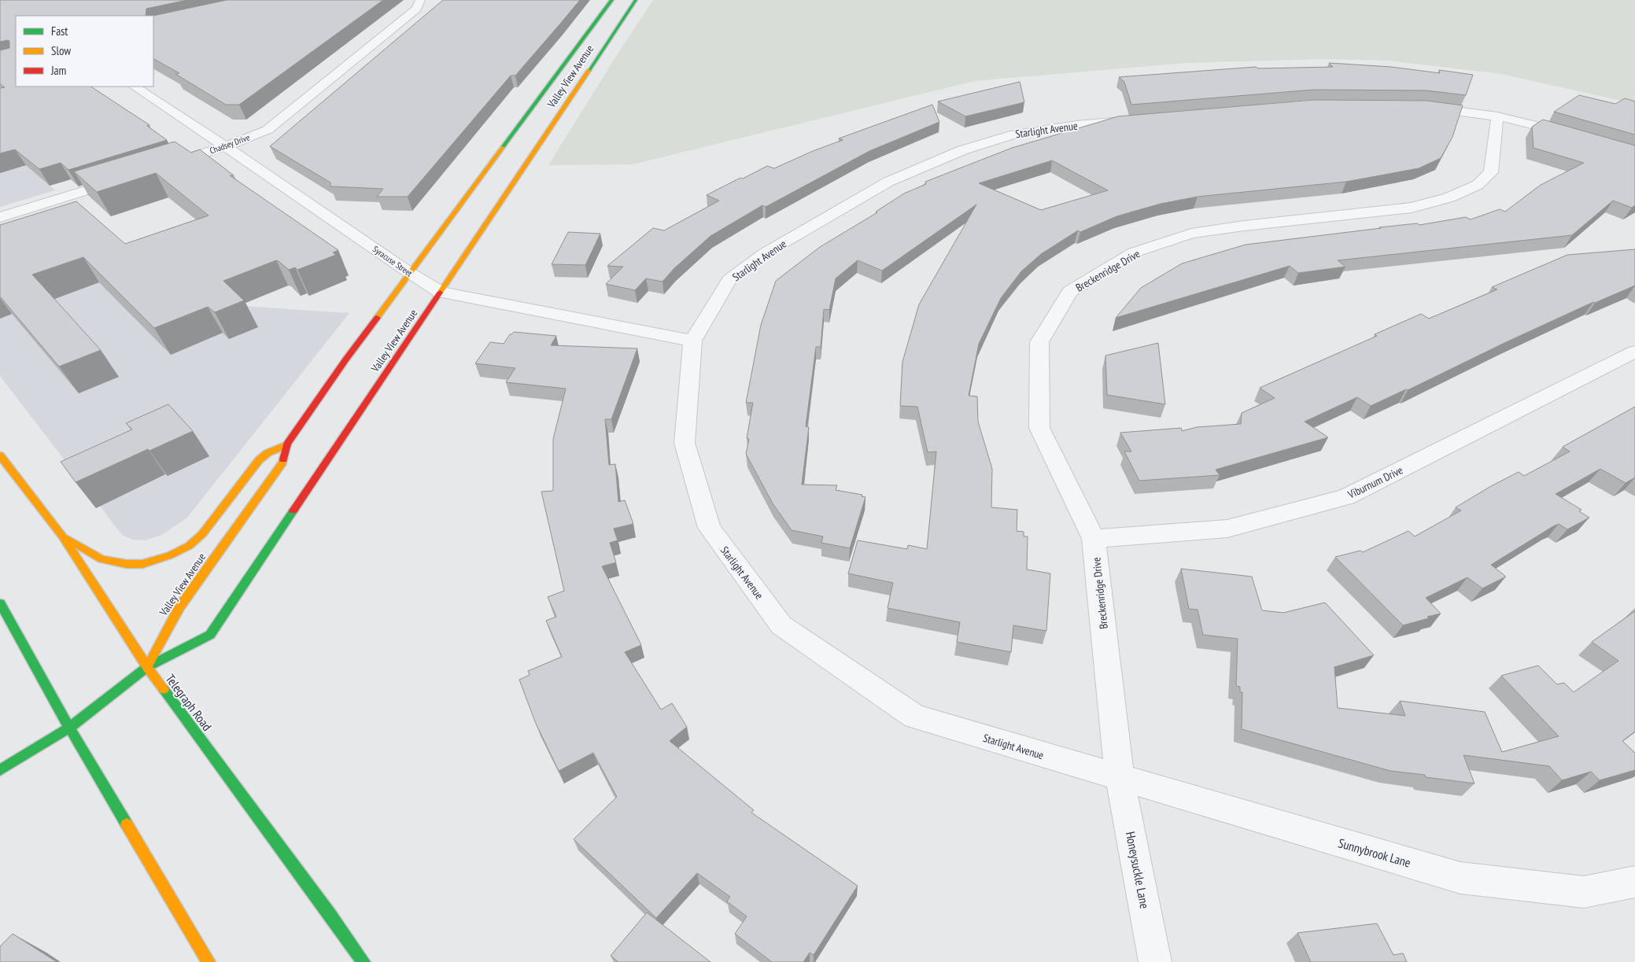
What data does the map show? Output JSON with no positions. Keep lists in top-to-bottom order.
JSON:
{
  "streets": {
    "main road": ["Valley View Avenue", "Telegraph Road"],
    "street": [
      "Starlight Avenue",
      "Chadsey Drive",
      "Syracuse Street",
      "Breckenridge Drive",
      "Viburnum Drive",
      "Sunnybrook Lane",
      "Honeysuckle Lane"
    ]
  },
  "crossings": [
    ["Valley View Avenue", "Syracuse Street"],
    ["Valley View Avenue", "Telegraph Road"],
    ["Starlight Avenue", "Syracuse Street"],
    ["Starlight Avenue", "Breckenridge Drive"],
    ["Starlight Avenue", "Sunnybrook Lane"],
    ["Starlight Avenue", "Honeysuckle Lane"],
    ["Chadsey Drive", "Syracuse Street"],
    ["Breckenridge Drive", "Viburnum Drive"],
    ["Breckenridge Drive", "Sunnybrook Lane"],
    ["Breckenridge Drive", "Honeysuckle Lane"],
    ["Sunnybrook Lane", "Honeysuckle Lane"]
  ],
  "legend": ["Fast", "Slow", "Jam"]
}
